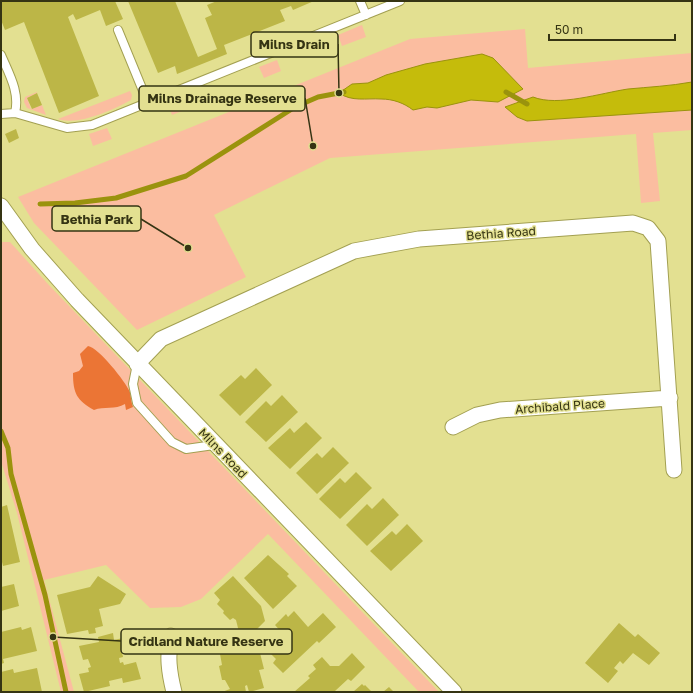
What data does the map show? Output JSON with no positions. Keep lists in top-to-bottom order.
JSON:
{
  "streets": {
    "street": ["Bethia Road", "Archibald Place", "Milns Road"]
  },
  "crossings": [
    ["Bethia Road", "Archibald Place"],
    ["Bethia Road", "Milns Road"]
  ],
  "places": [
    "Milns Drain",
    "Milns Drainage Reserve",
    "Bethia Park",
    "Cridland Nature Reserve"
  ],
  "scale_bar": "50 m"
}
